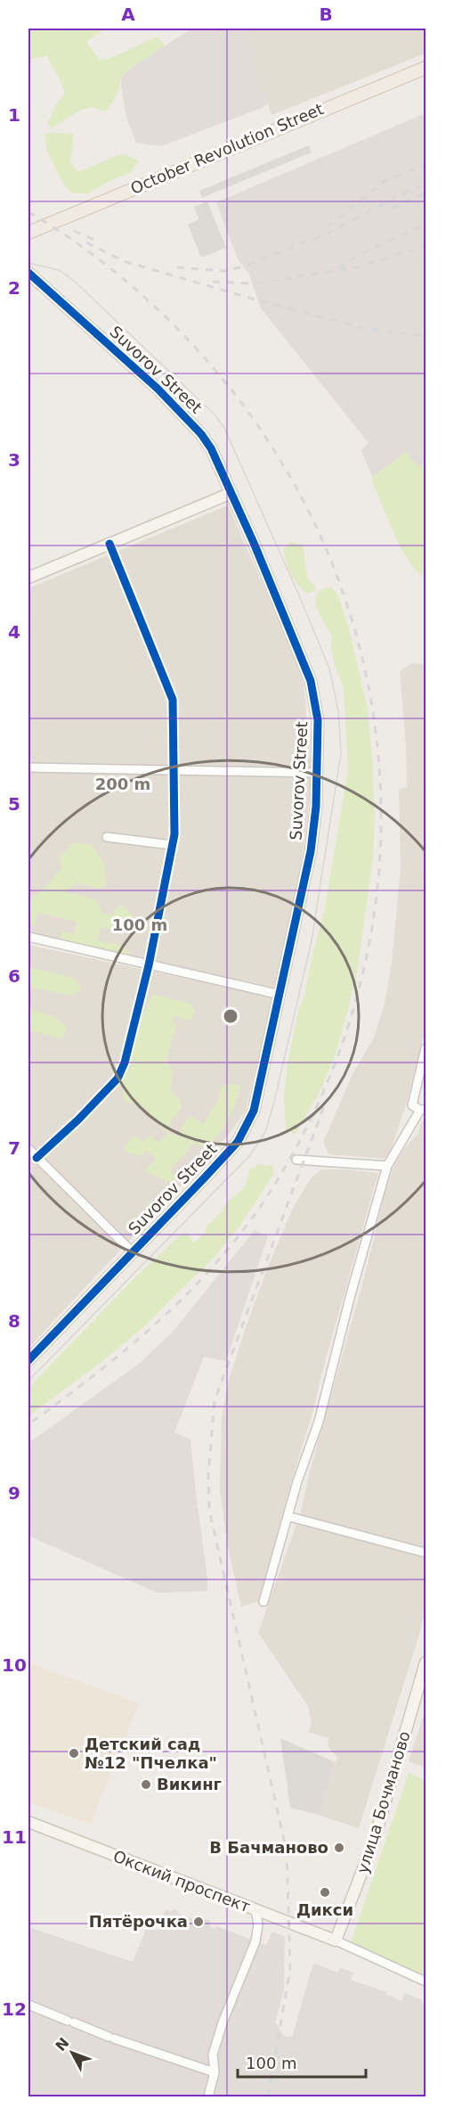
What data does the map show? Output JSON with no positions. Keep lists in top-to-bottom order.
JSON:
{
  "streets": {
    "main road": ["October Revolution Street"],
    "street": ["Suvorov Street", "улица Бочманово", "Окский проспект"]
  },
  "crossings": [
    ["улица Бочманово", "Окский проспект"]
  ],
  "places": [
    "Детский сад №12 \"Пчелка\"",
    "Викинг",
    "В Бачманово",
    "Дикси",
    "Пятёрочка"
  ],
  "scale_bar": "100 m",
  "north": "top left",
  "grid": {
    "columns": ["A", "B"],
    "rows": [
      "1",
      "2",
      "3",
      "4",
      "5",
      "6",
      "7",
      "8",
      "9",
      "10",
      "11",
      "12"
    ]
  },
  "rings": ["200 m", "100 m"]
}
